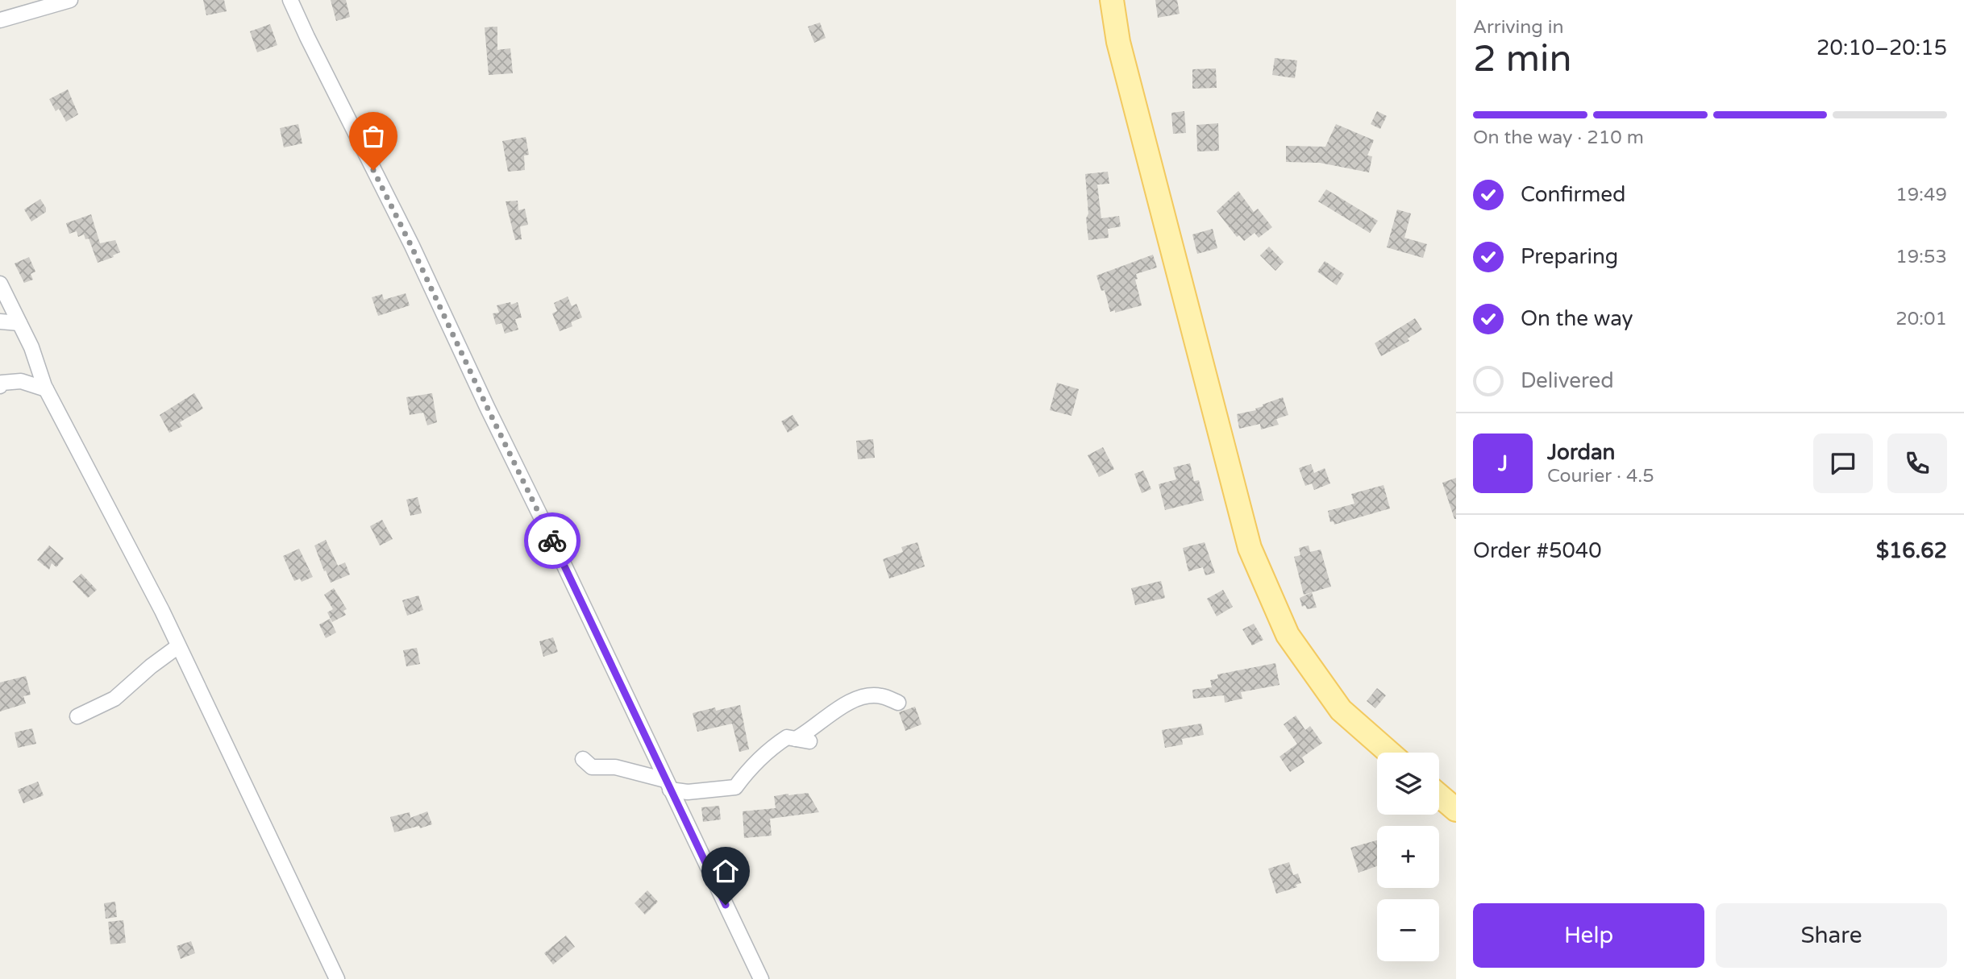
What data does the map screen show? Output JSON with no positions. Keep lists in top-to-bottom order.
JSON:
{
  "page": {
    "heading": ["2 min", "Arriving in", "20:10–20:15"],
    "panel": [
      "Jordan",
      "Courier · 4.5",
      "Order #5040",
      "$16.62"
    ],
    "bar": "On the way · 210 m",
    "list": [
      ["Confirmed", "19:49"],
      ["Preparing", "19:53"],
      ["On the way", "20:01"],
      "Delivered"
    ],
    "round": "J",
    "map_buttons": ["+", "−"],
    "buttons": ["Help", "Share"]
  }
}
